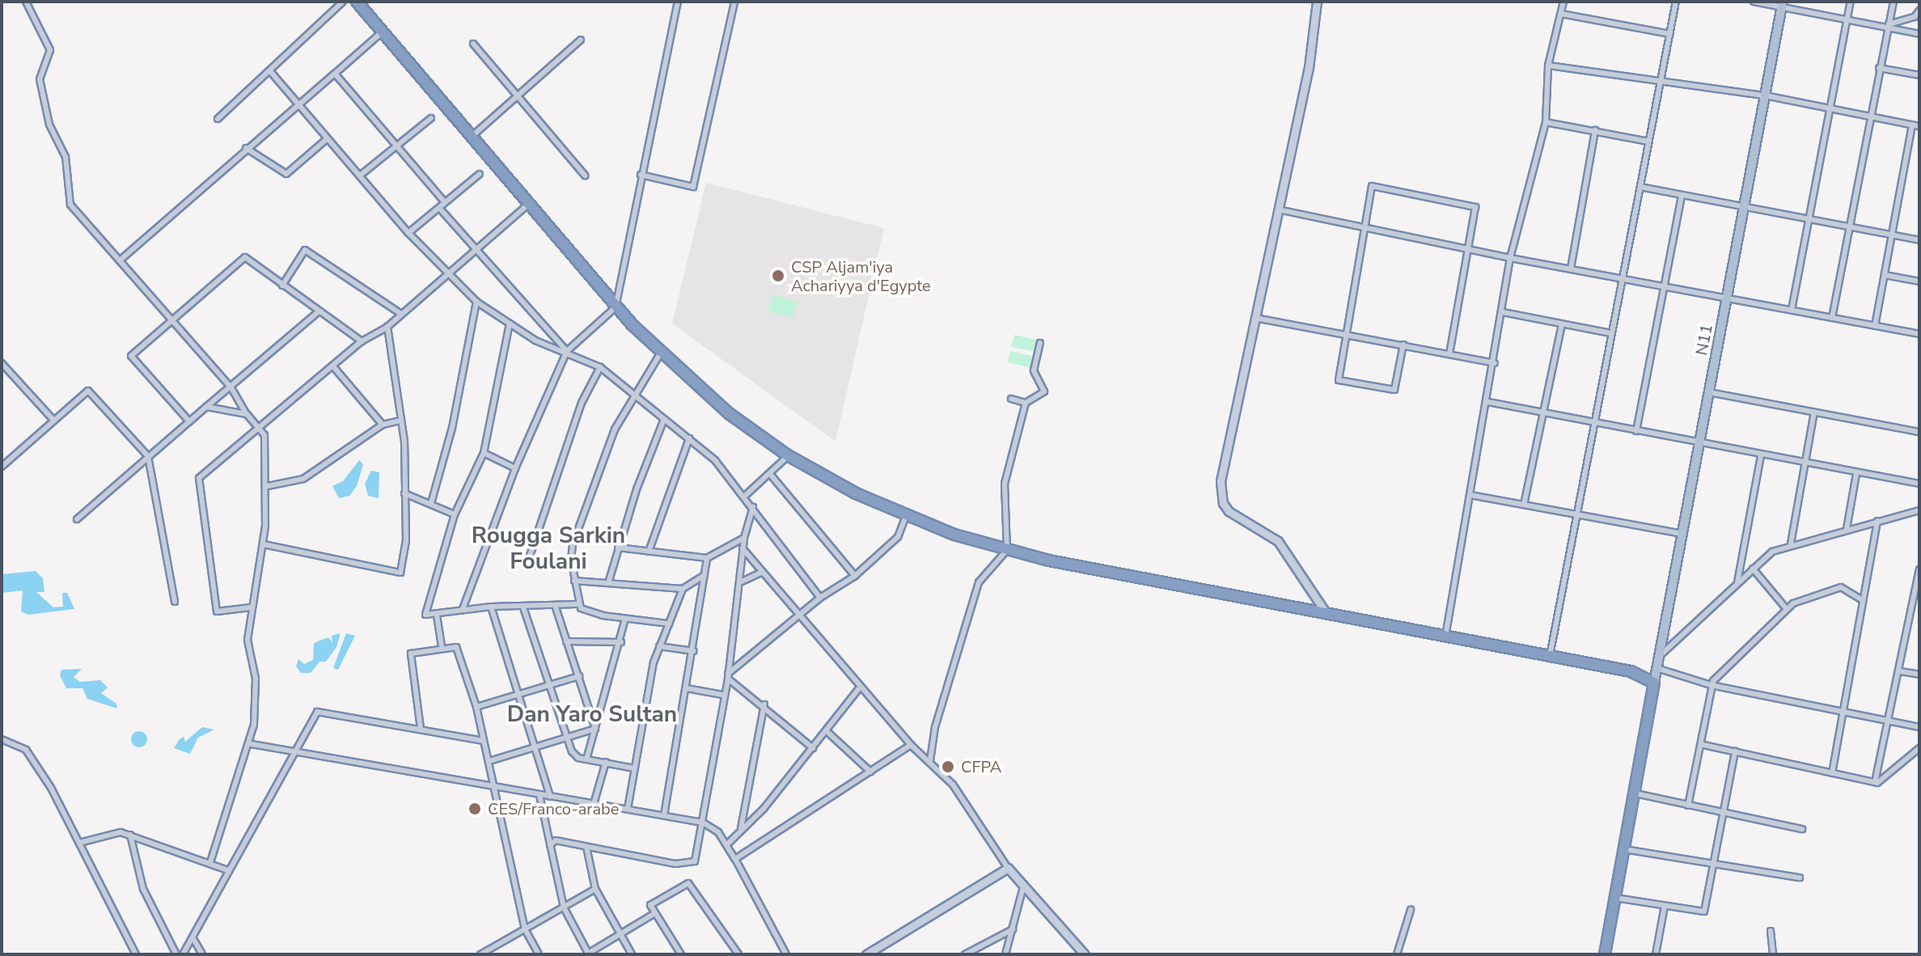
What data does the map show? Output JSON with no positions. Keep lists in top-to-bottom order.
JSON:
{
  "streets": {
    "main road": ["N11"]
  },
  "districts": ["Rougga Sarkin Foulani", "Dan Yaro Sultan"],
  "places": ["CSP Aljam'iya Achariyya d'Egypte", "CFPA", "CES/Franco-arabe"]
}
